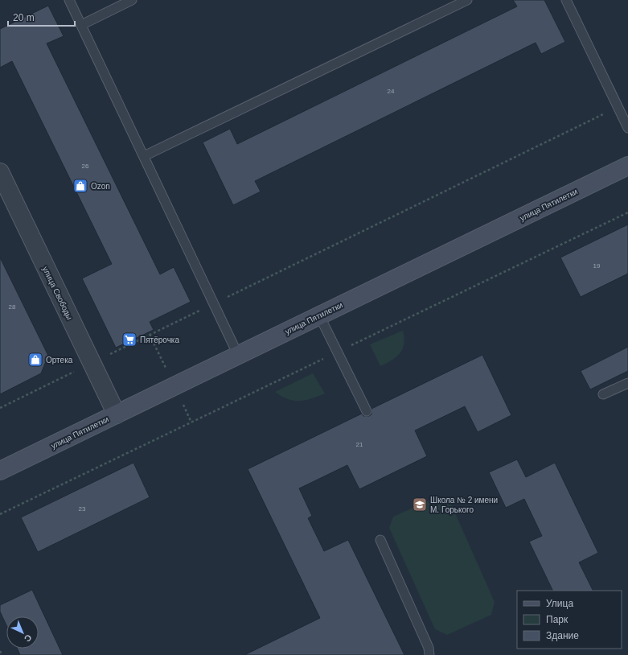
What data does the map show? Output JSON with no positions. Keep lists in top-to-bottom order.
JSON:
{
  "streets": {
    "main road": ["улица Пятилетки"],
    "street": ["улица Свободы"]
  },
  "crossings": [
    ["улица Пятилетки", "улица Свободы"]
  ],
  "places": {
    "shop": ["Ozon", "Ортека"],
    "supermarket": ["Пятёрочка"],
    "school or university": ["Школа № 2 имени М. Горького"]
  },
  "house_numbers": [
    "24",
    "26",
    "19",
    "28",
    "21",
    "23"
  ],
  "legend": ["Улица", "Парк", "Здание"],
  "scale_bar": "20 m",
  "north": "bottom right"
}
